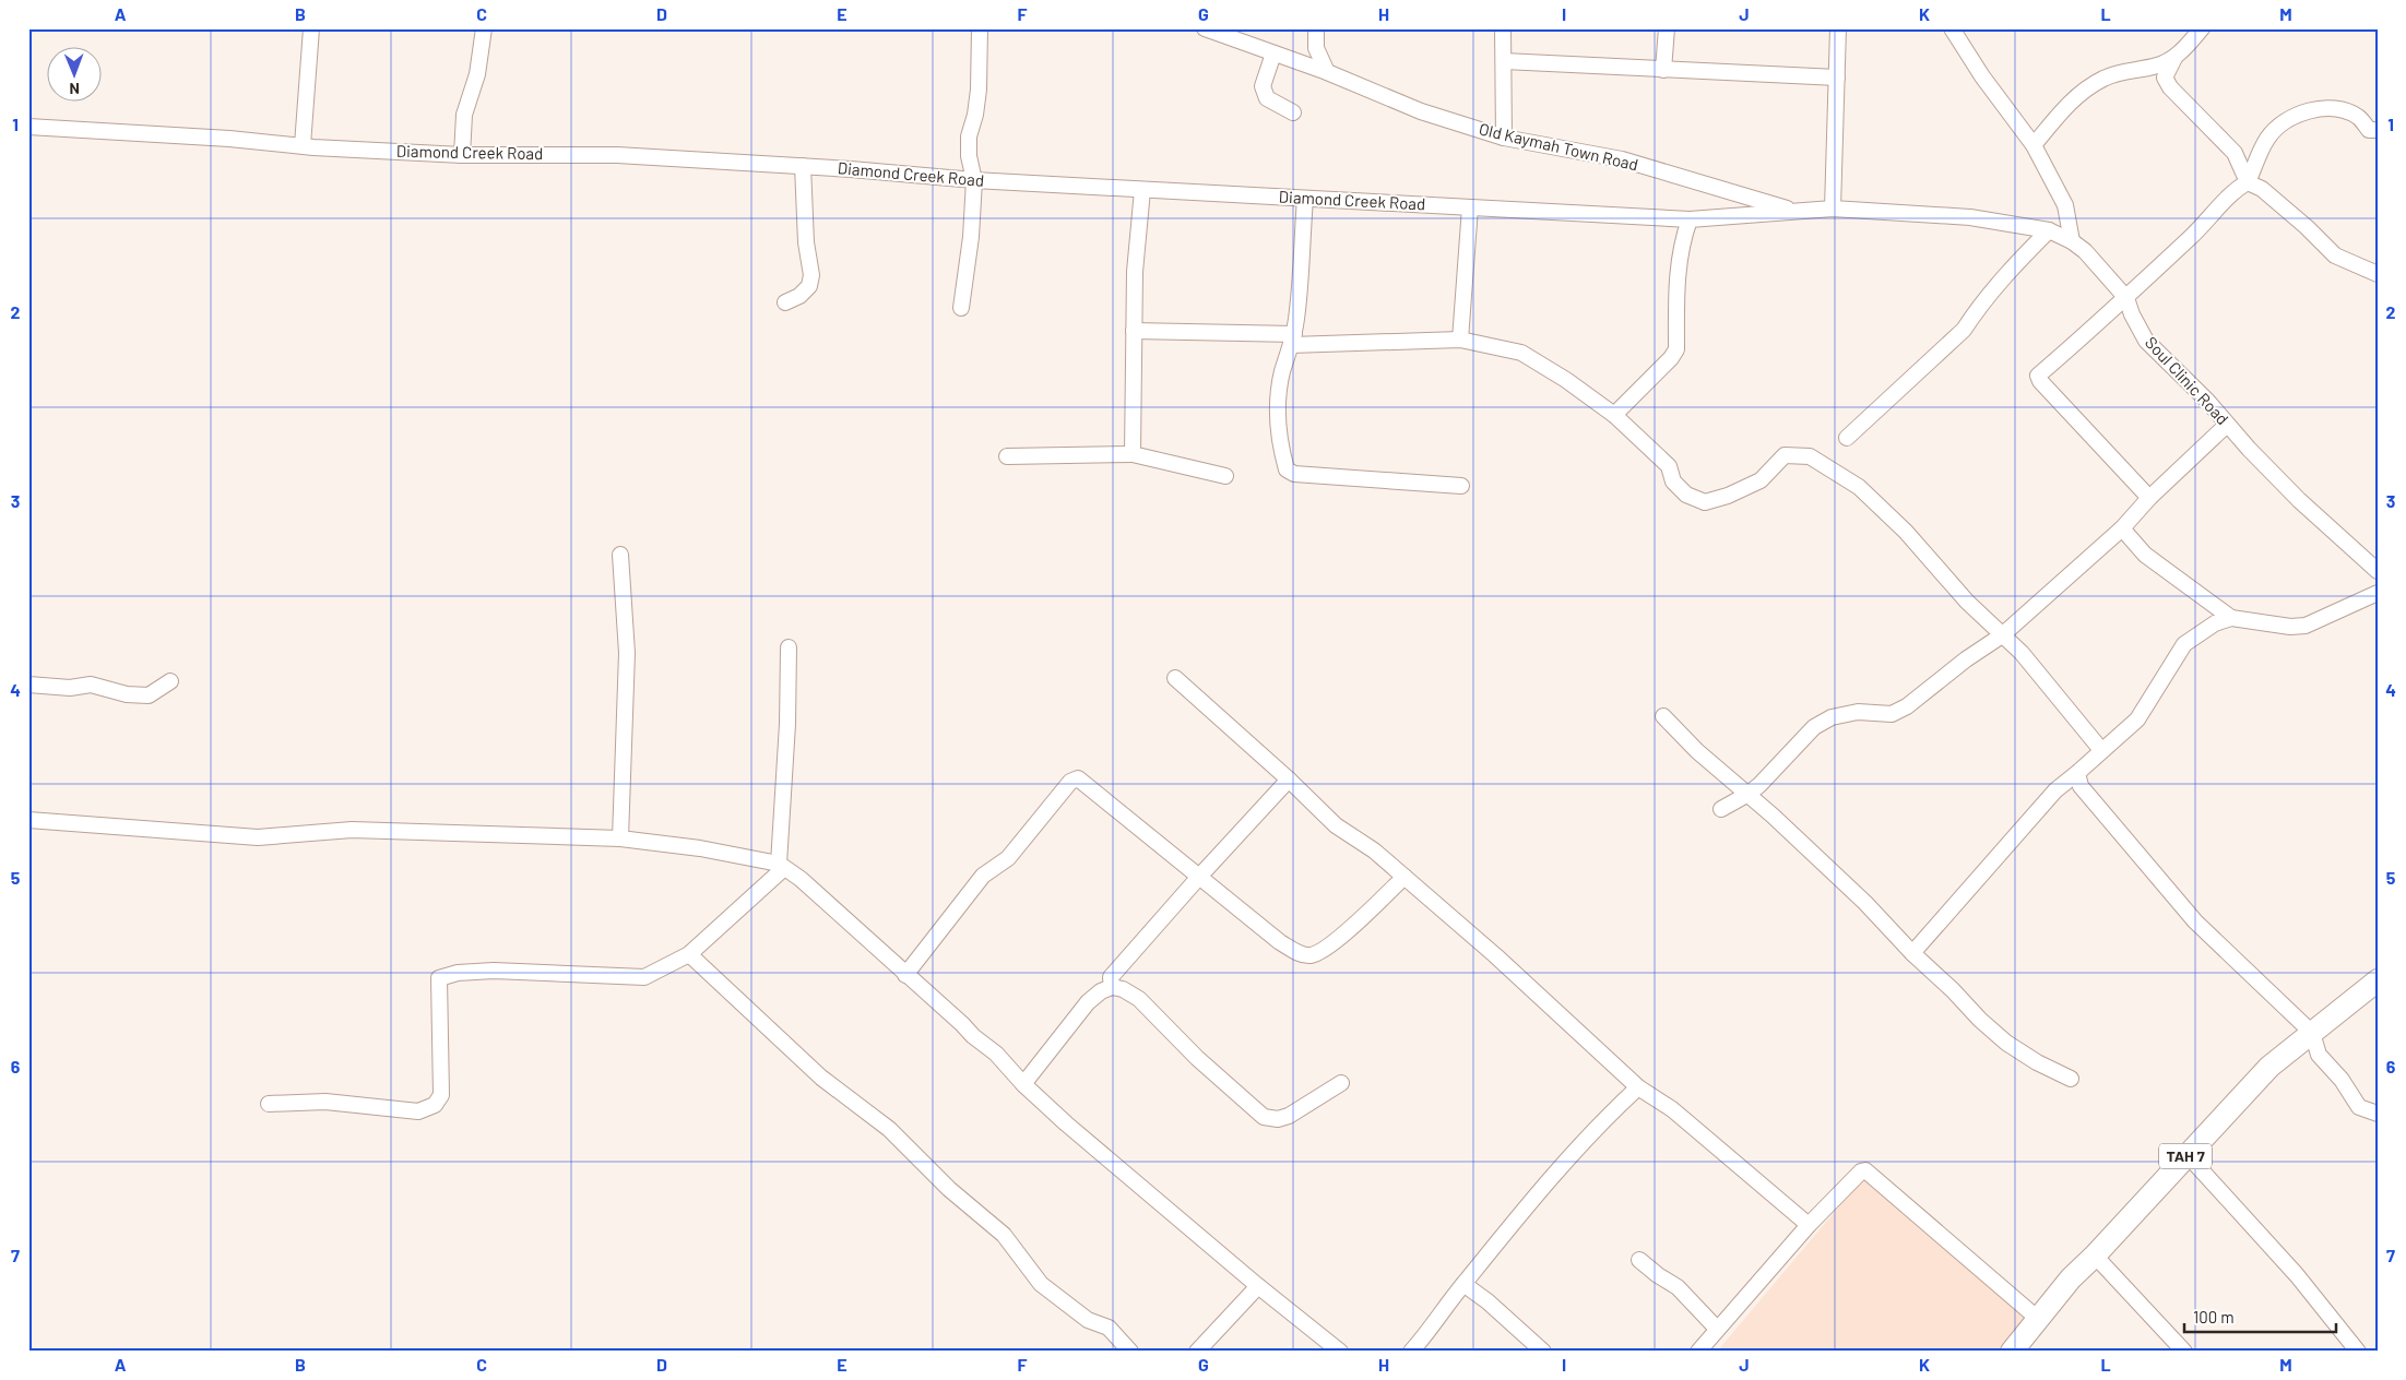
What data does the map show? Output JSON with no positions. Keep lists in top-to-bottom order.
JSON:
{
  "streets": {
    "highway": ["TAH 7"],
    "street": ["Old Kaymah Town Road", "Diamond Creek Road", "Soul Clinic Road"]
  },
  "crossings": [
    ["Old Kaymah Town Road", "Diamond Creek Road"],
    ["Old Kaymah Town Road", "Soul Clinic Road"],
    ["Diamond Creek Road", "Soul Clinic Road"]
  ],
  "scale_bar": "100 m",
  "north": "bottom",
  "grid": {
    "columns": [
      "A",
      "B",
      "C",
      "D",
      "E",
      "F",
      "G",
      "H",
      "I",
      "J",
      "K",
      "L",
      "M"
    ],
    "rows": [
      "1",
      "2",
      "3",
      "4",
      "5",
      "6",
      "7"
    ]
  }
}
